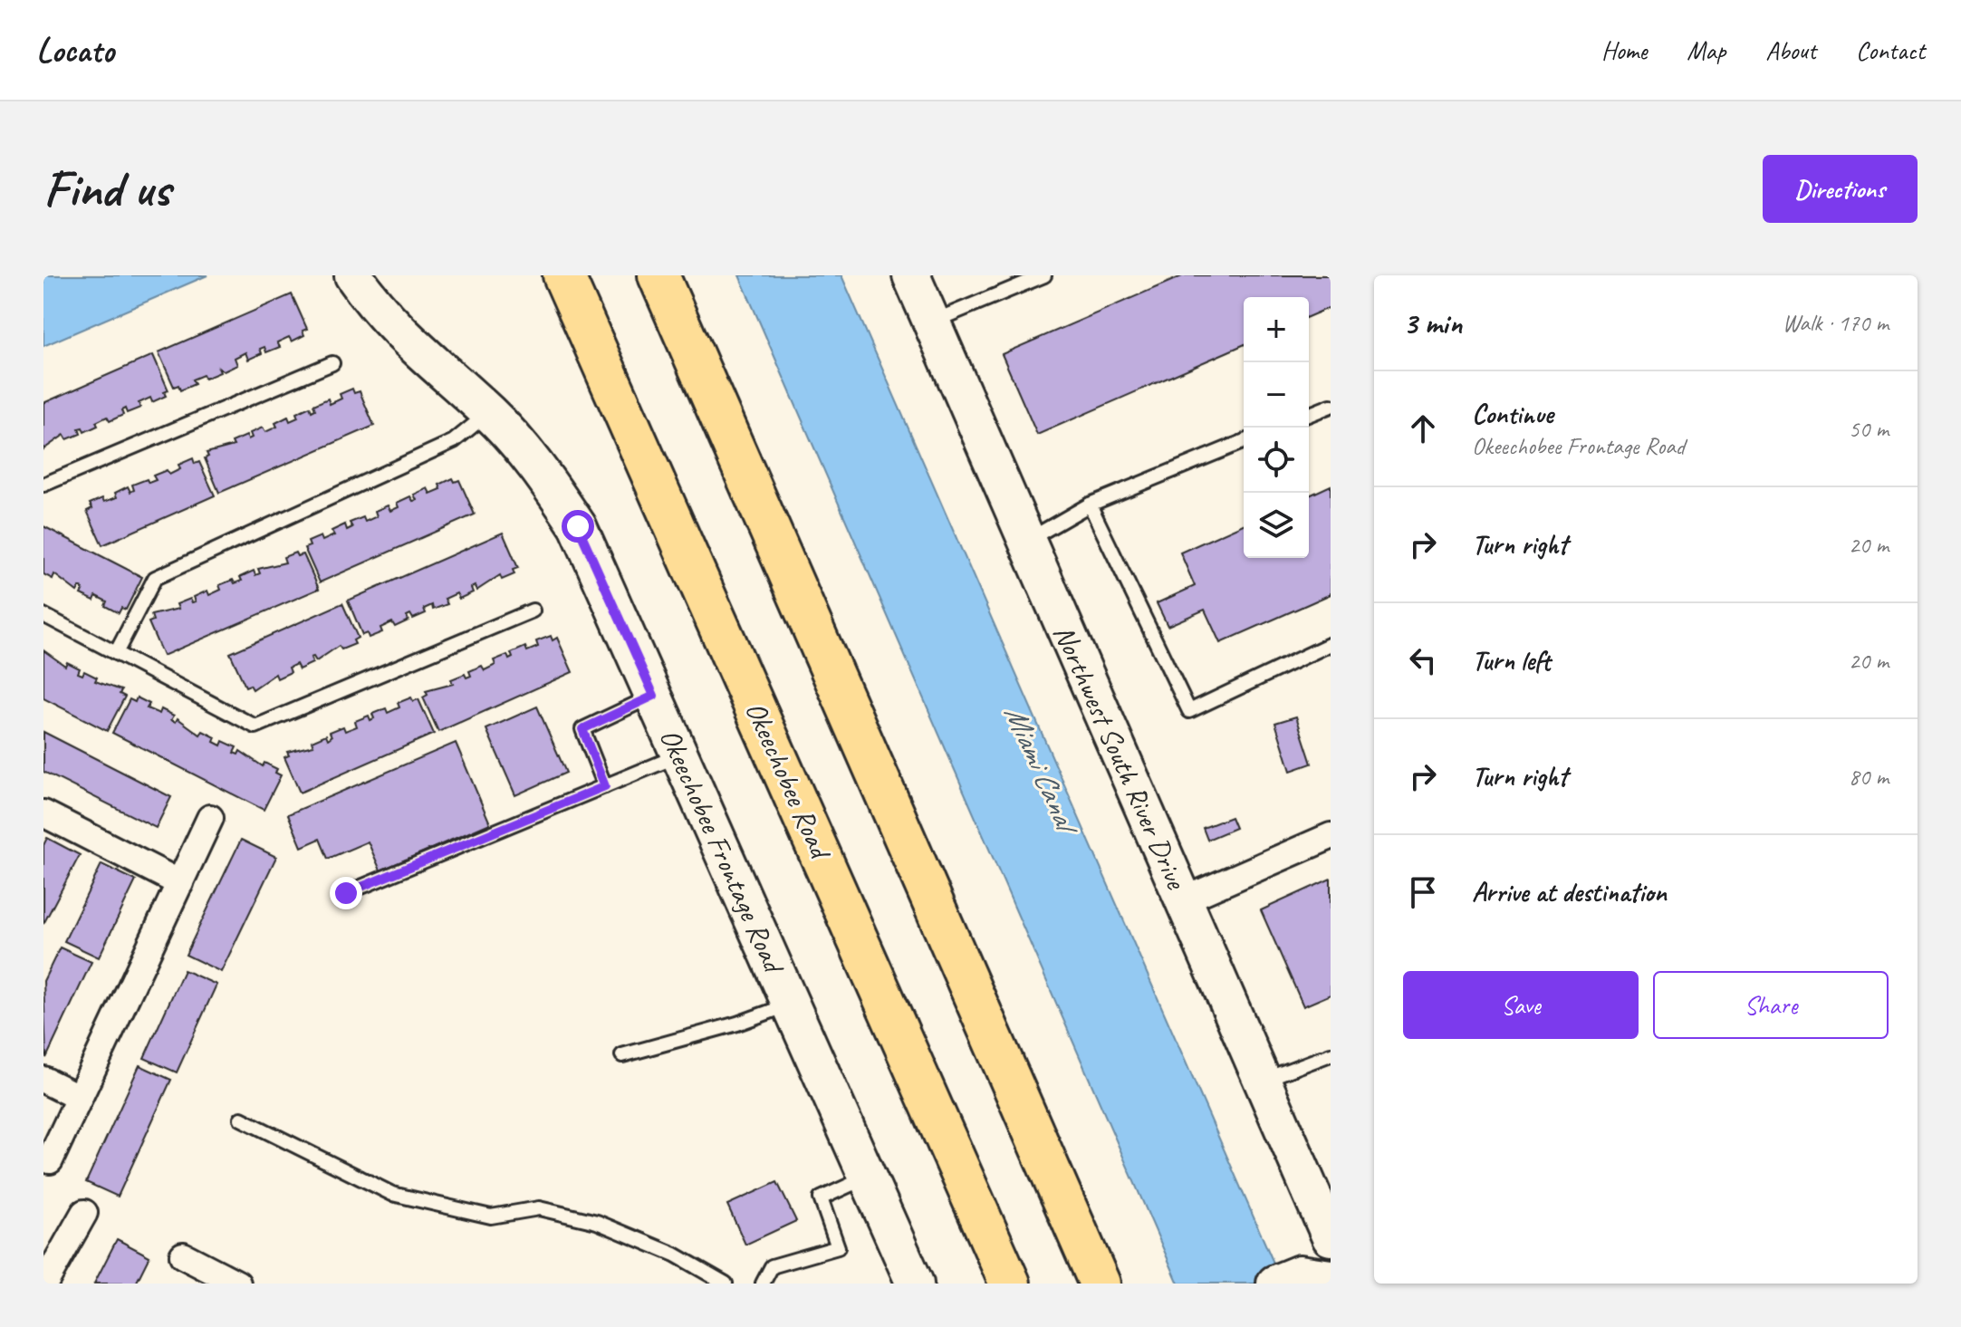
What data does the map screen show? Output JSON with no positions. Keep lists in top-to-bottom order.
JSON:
{
  "streets": {
    "highway": ["Okeechobee Road"],
    "street": ["Northwest South River Drive", "Okeechobee Frontage Road"]
  },
  "water": ["Miami Canal"],
  "page": {
    "header": "Locato",
    "nav": [
      "Home",
      "Map",
      "About",
      "Contact"
    ],
    "buttons": [
      "Directions",
      ["Save", "Share"]
    ],
    "title": "Find us",
    "heading": ["3 min", "Walk · 170 m"],
    "map_buttons": ["+", "−"],
    "list": [
      ["Continue", "Okeechobee Frontage Road", "50 m"],
      ["Turn right", "20 m"],
      ["Turn left", "20 m"],
      ["Turn right", "80 m"],
      "Arrive at destination"
    ]
  }
}
